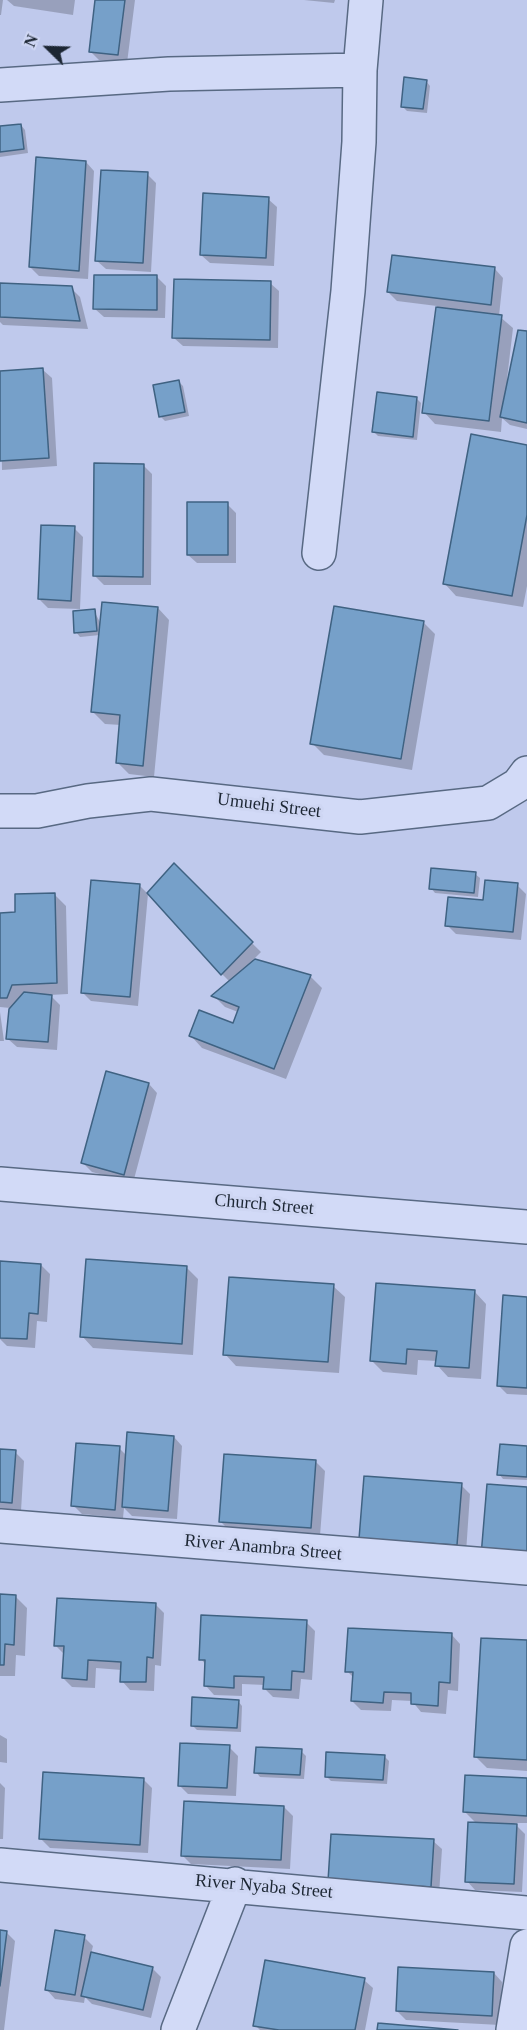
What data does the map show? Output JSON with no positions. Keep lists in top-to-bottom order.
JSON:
{
  "streets": {
    "street": [
      "Umuehi Street",
      "Church Street",
      "River Anambra Street",
      "River Nyaba Street"
    ]
  },
  "north": "top left"
}
